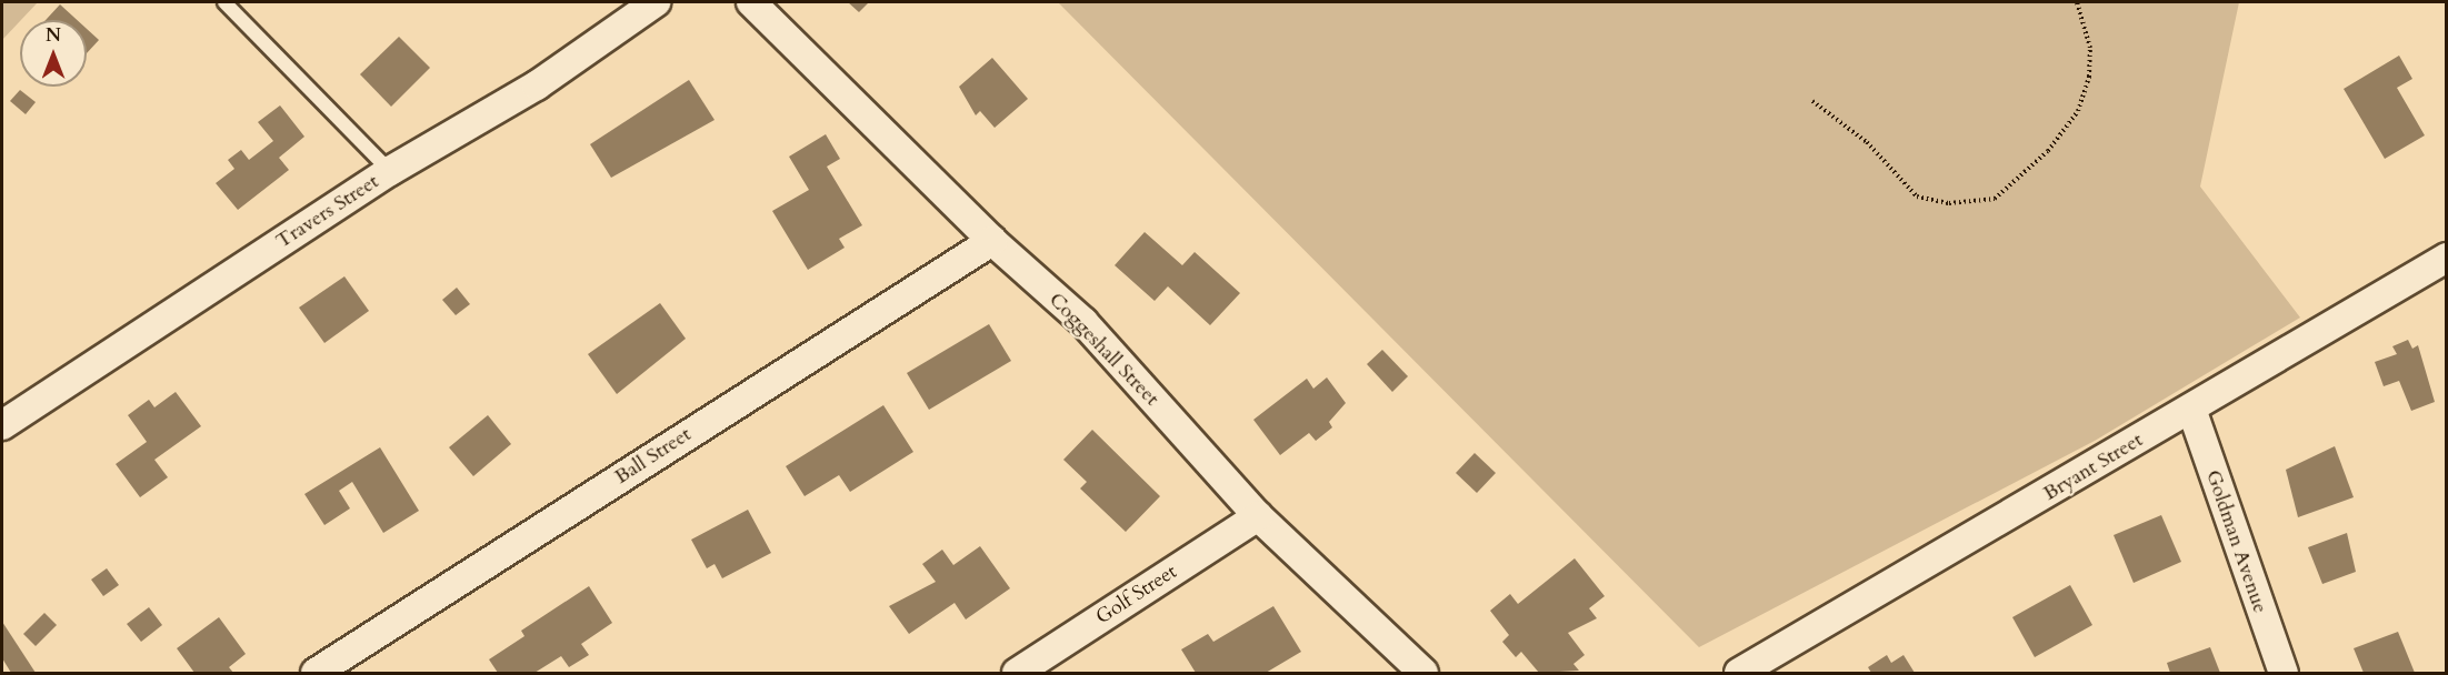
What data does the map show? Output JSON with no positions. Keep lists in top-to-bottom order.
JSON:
{
  "streets": {
    "street": [
      "Travers Street",
      "Coggeshall Street",
      "Ball Street",
      "Bryant Street",
      "Goldman Avenue",
      "Golf Street"
    ]
  },
  "crossings": [
    ["Coggeshall Street", "Ball Street"],
    ["Coggeshall Street", "Golf Street"],
    ["Bryant Street", "Goldman Avenue"]
  ],
  "north": "top"
}
